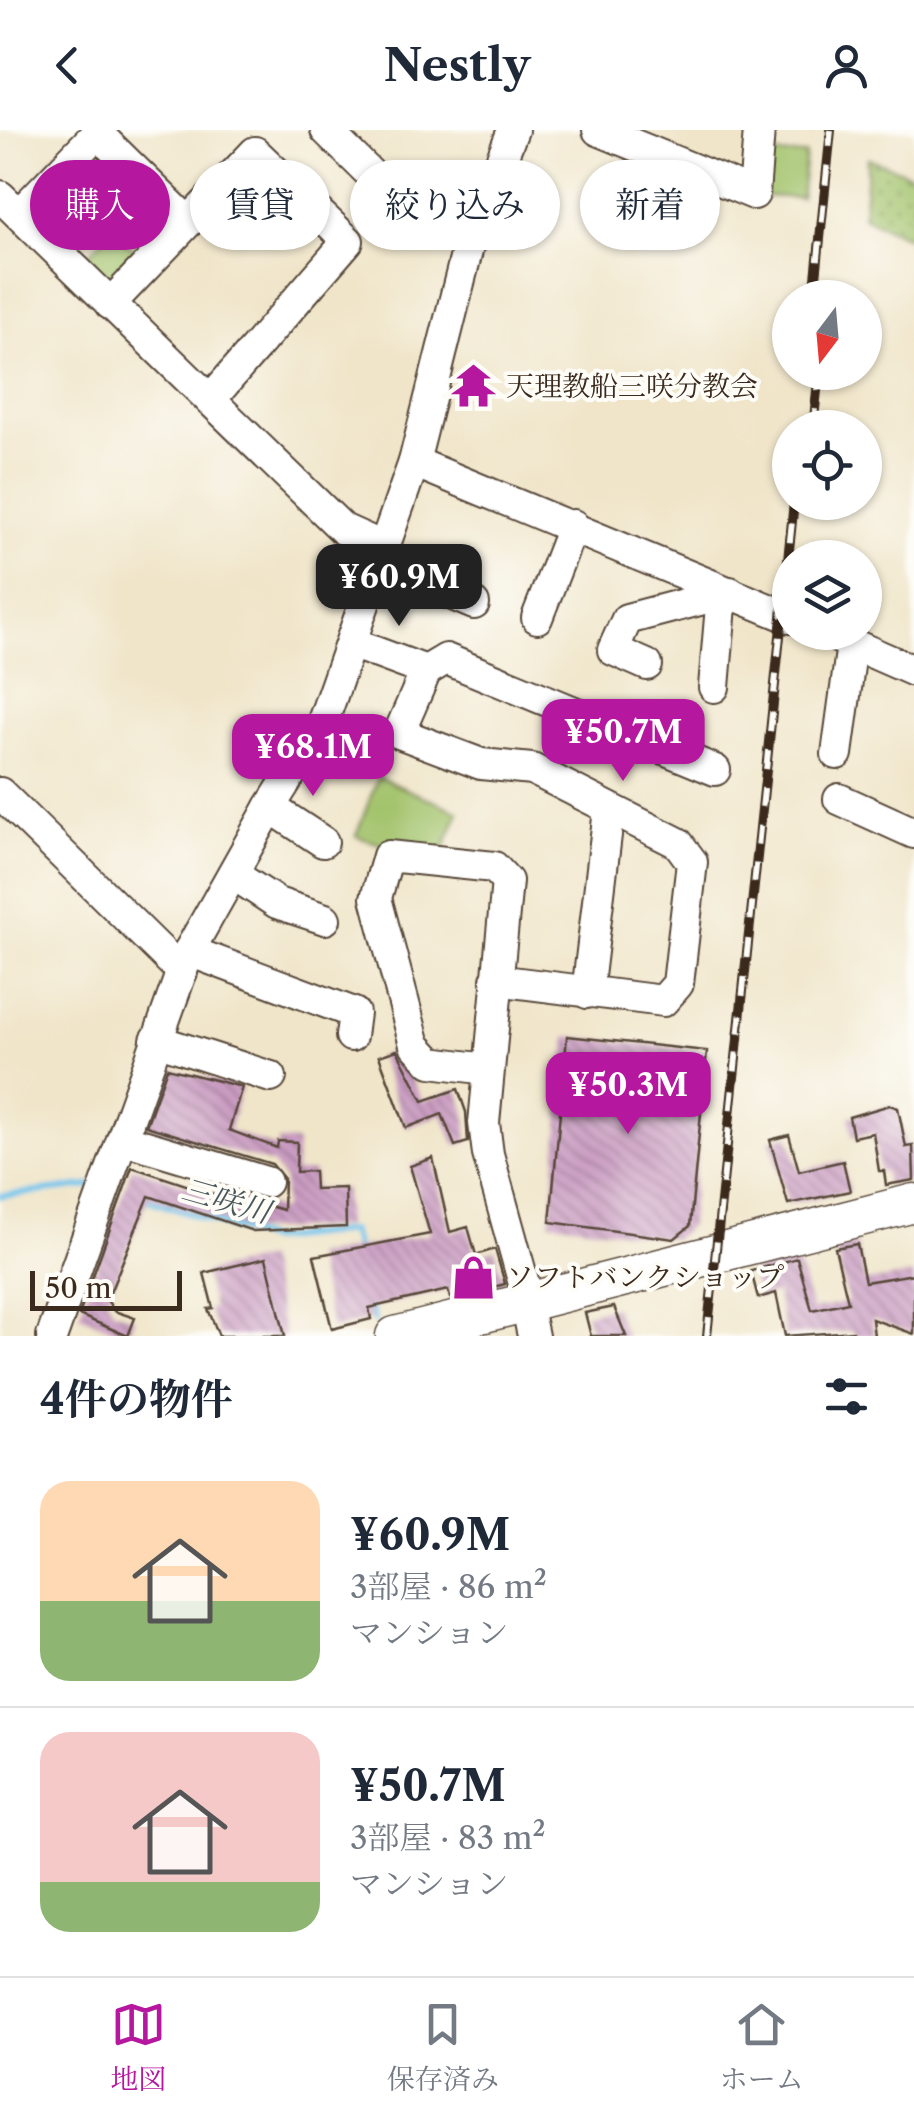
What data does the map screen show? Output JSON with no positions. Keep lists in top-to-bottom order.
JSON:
{
  "water": ["三咲川"],
  "places": {
    "temple": ["天理教船三咲分教会"],
    "shop": ["ソフトバンクショップ"]
  },
  "scale_bar": "50 m",
  "north": "bottom",
  "page": {
    "header": "Nestly",
    "chip": [
      "購入",
      "賃貸",
      "絞り込み",
      "新着"
    ],
    "price": [
      "¥60.9M",
      "¥50.7M",
      "¥68.1M",
      "¥50.3M"
    ],
    "scale": "50 m",
    "heading": "4件の物件",
    "list": [
      {
        "name": "¥60.9M",
        "note": "3部屋 · 86 m² · マンション"
      },
      {
        "name": "¥50.7M",
        "note": "3部屋 · 83 m² · マンション"
      }
    ],
    "tabs": ["地図", "保存済み", "ホーム"]
  }
}
